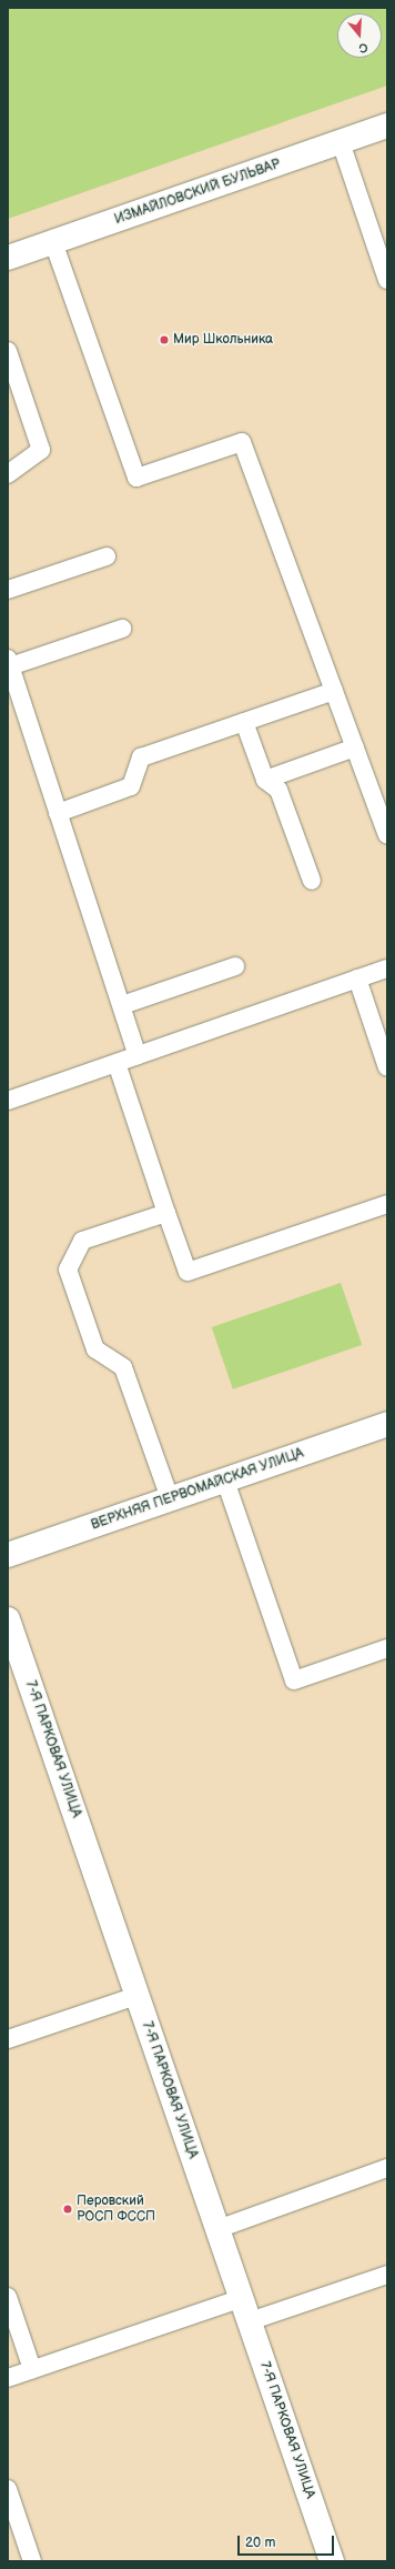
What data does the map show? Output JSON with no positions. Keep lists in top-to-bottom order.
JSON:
{
  "streets": {
    "street": ["ИЗМАЙЛОВСКИЙ БУЛЬВАР", "ВЕРХНЯЯ ПЕРВОМАЙСКАЯ УЛИЦА", "7-Я ПАРКОВАЯ УЛИЦА"]
  },
  "places": ["Мир Школьника", "Перовский РОСП ФССП"],
  "scale_bar": "20 m",
  "north": "bottom"
}
